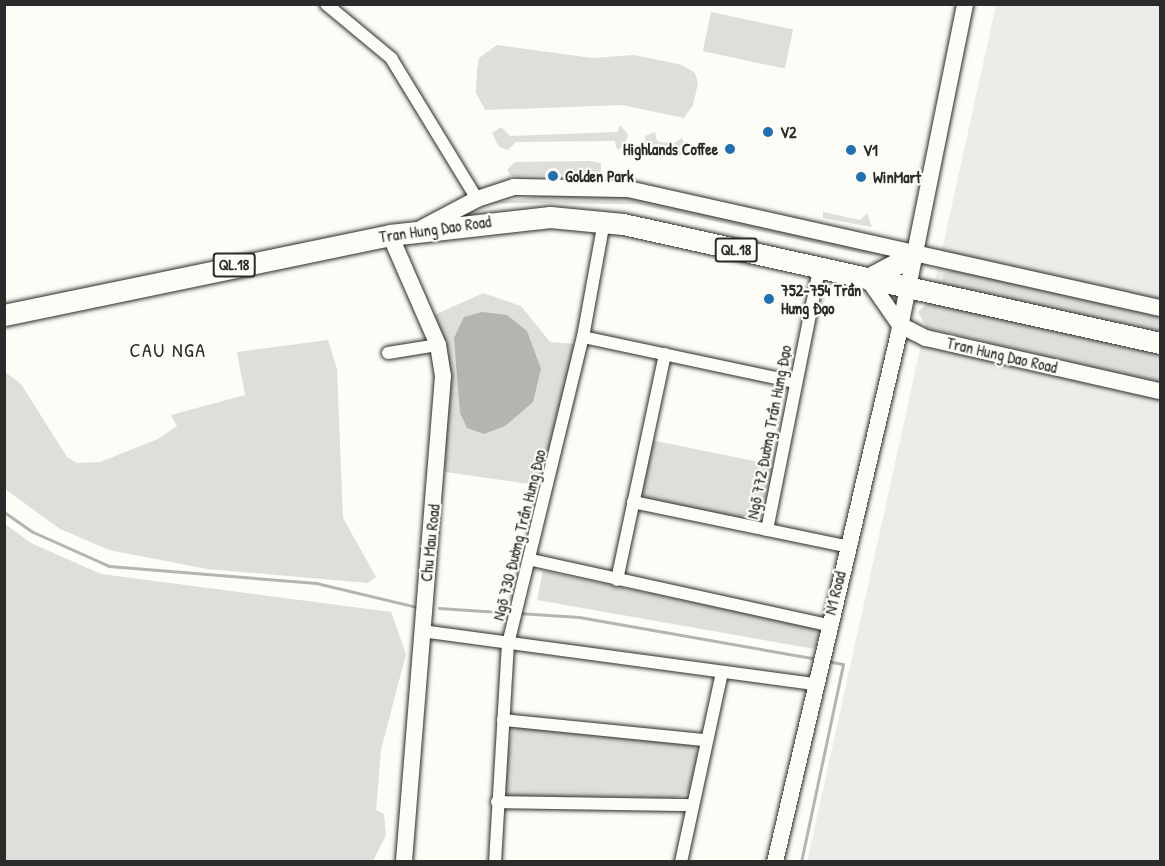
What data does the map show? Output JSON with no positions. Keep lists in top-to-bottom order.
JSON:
{
  "streets": {
    "highway": ["Tran Hung Dao Road", "QL.18"],
    "street": [
      "Ngõ 772 Đường Trần Hưng Đạo",
      "Ngõ 730 Đường Trần Hưng Đạo",
      "Chu Mau Road",
      "N1 Road"
    ]
  },
  "crossings": [
    ["Tran Hung Dao Road", "Ngõ 772 Đường Trần Hưng Đạo"],
    ["Tran Hung Dao Road", "Ngõ 730 Đường Trần Hưng Đạo"],
    ["Tran Hung Dao Road", "Chu Mau Road"],
    ["Tran Hung Dao Road", "N1 Road"]
  ],
  "districts": ["CAU NGA"],
  "places": [
    "V2",
    "Highlands Coffee",
    "V1",
    "Golden Park",
    "WinMart",
    "752-754 Trần Hưng Đạo"
  ]
}
